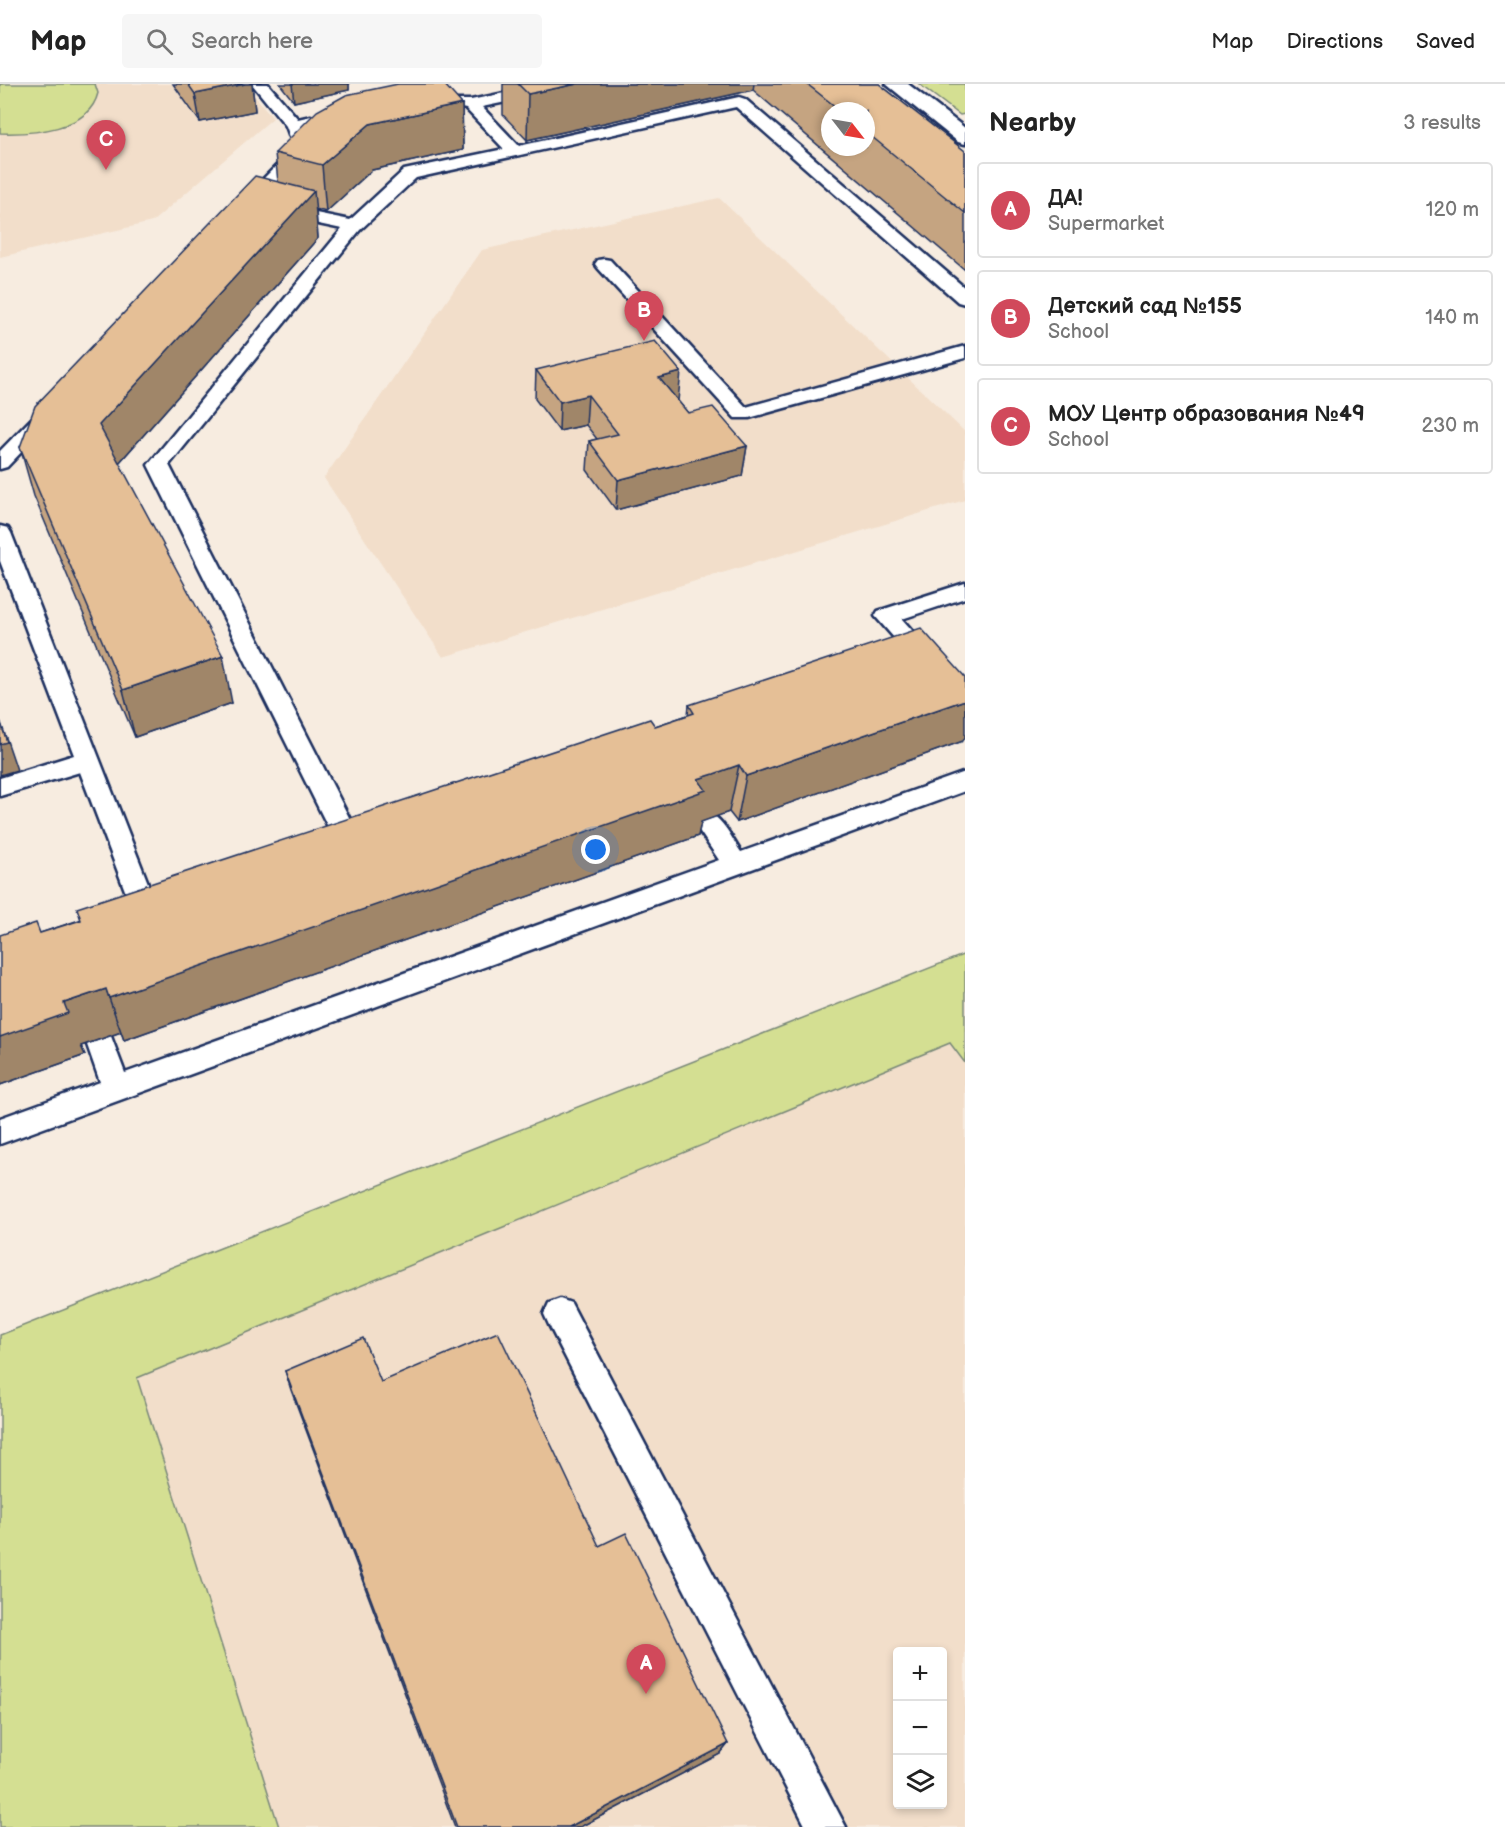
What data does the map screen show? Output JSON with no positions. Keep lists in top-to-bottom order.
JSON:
{
  "north": "bottom right",
  "page": {
    "header": "Map",
    "search": "Search here",
    "nav": ["Map", "Directions", "Saved"],
    "heading": ["Nearby", "3 results"],
    "pins": ["C", "B", "A"],
    "list": [
      {
        "mark": "A",
        "name": "ДА!",
        "note": "Supermarket",
        "value": "120 m"
      },
      {
        "mark": "B",
        "name": "Детский сад №155",
        "note": "School",
        "value": "140 m"
      },
      {
        "mark": "C",
        "name": "МОУ Центр образования №49",
        "note": "School",
        "value": "230 m"
      }
    ],
    "map_buttons": ["+", "−"]
  }
}
